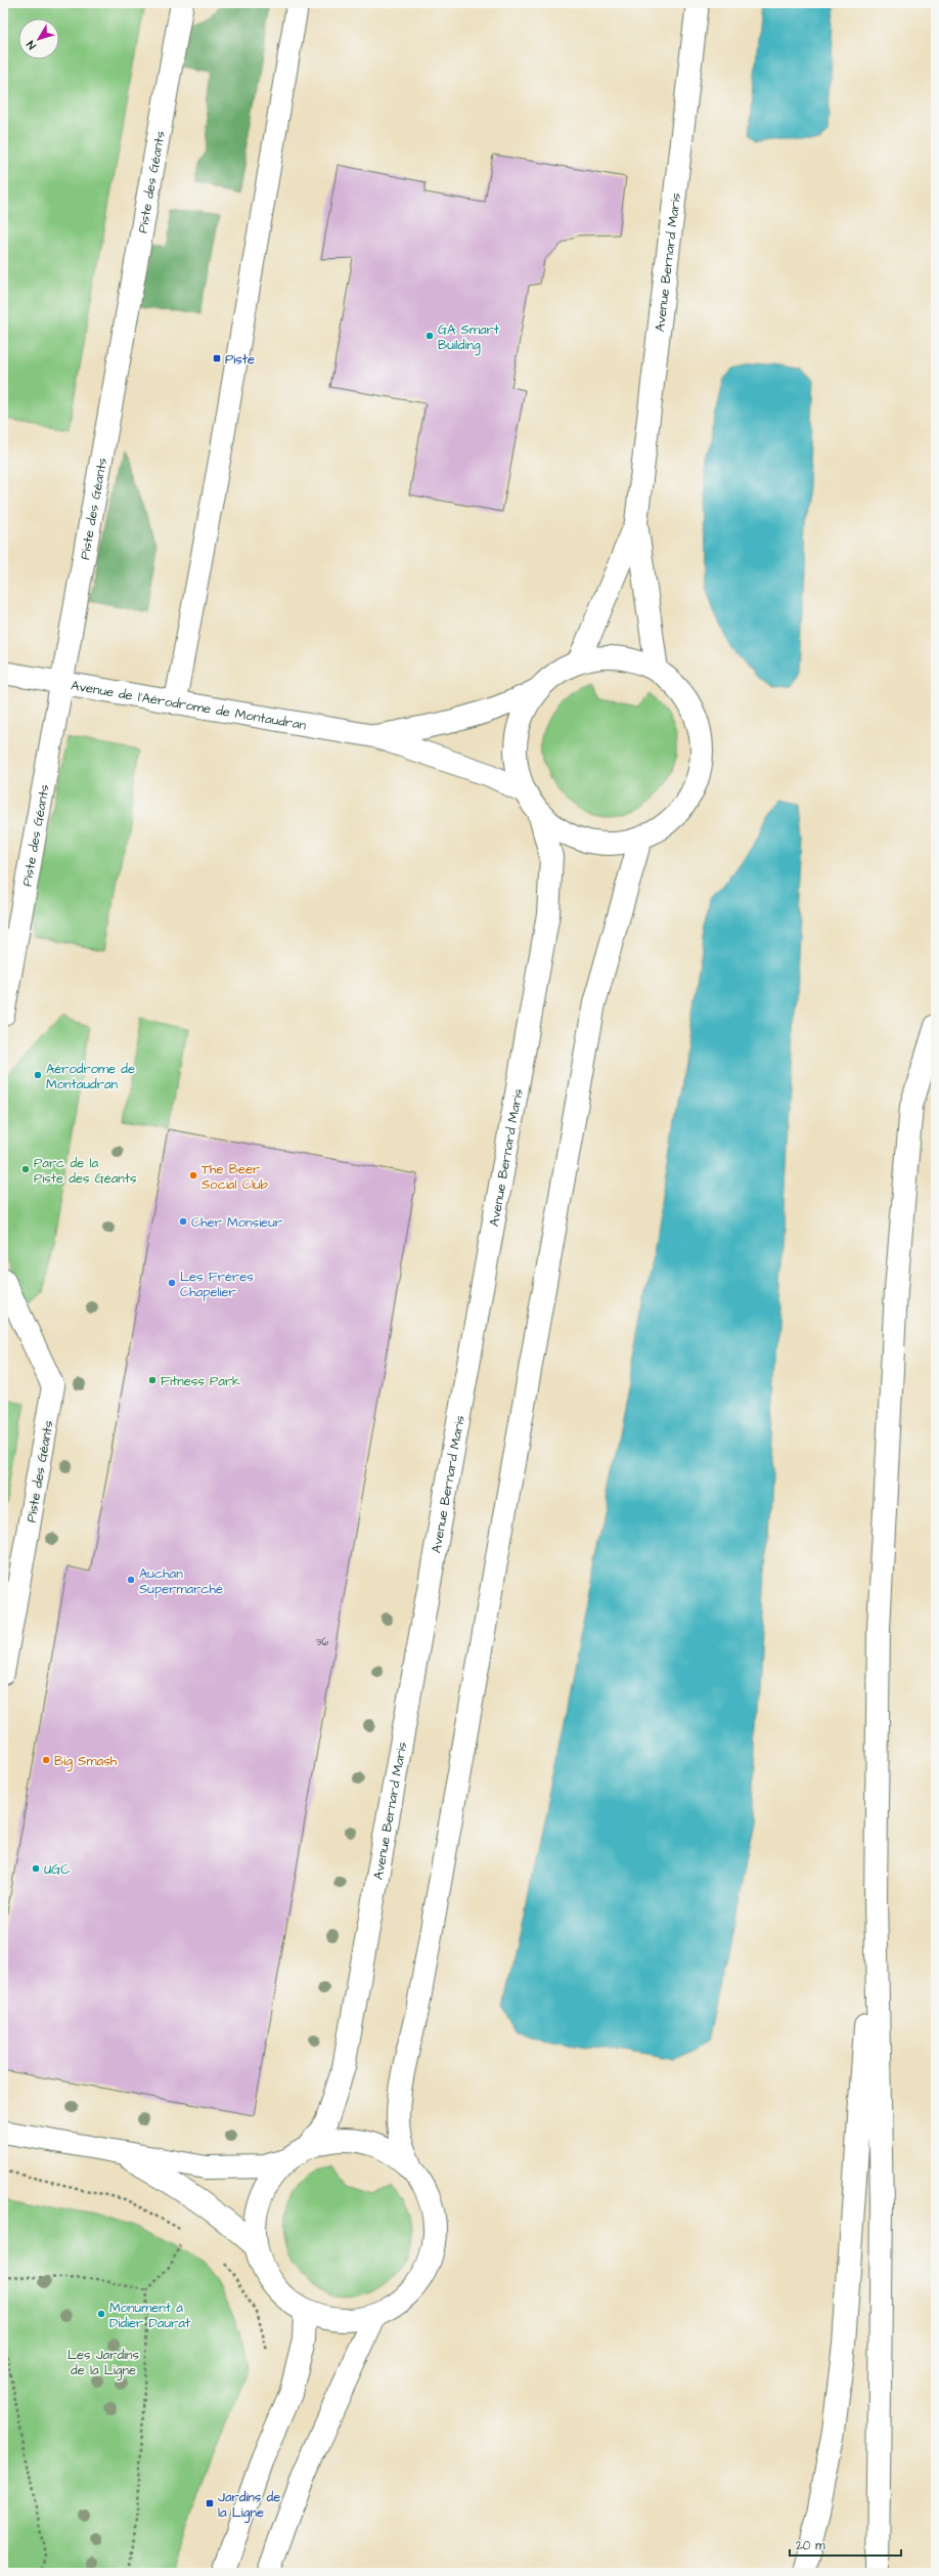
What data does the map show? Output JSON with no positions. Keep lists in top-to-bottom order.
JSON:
{
  "streets": {
    "main road": ["Piste des Géants", "Avenue Bernard Maris", "Avenue de l'Aérodrome de Montaudran"]
  },
  "crossings": [
    ["Piste des Géants", "Avenue de l'Aérodrome de Montaudran"]
  ],
  "parks": ["Les Jardins de la Ligne"],
  "places": {
    "other": [
      "GA Smart Building",
      "Aérodrome de Montaudran",
      "Parc de la Piste des Géants",
      "The Beer Social Club",
      "Cher Monsieur",
      "Les Frères Chapelier",
      "Fitness Park",
      "Auchan Supermarché",
      "Big Smash",
      "UGC",
      "Monument à Didier Daurat"
    ],
    "transit": ["Piste", "Jardins de la Ligne"]
  },
  "house_numbers": ["36"],
  "scale_bar": "20 m",
  "north": "bottom left"
}
